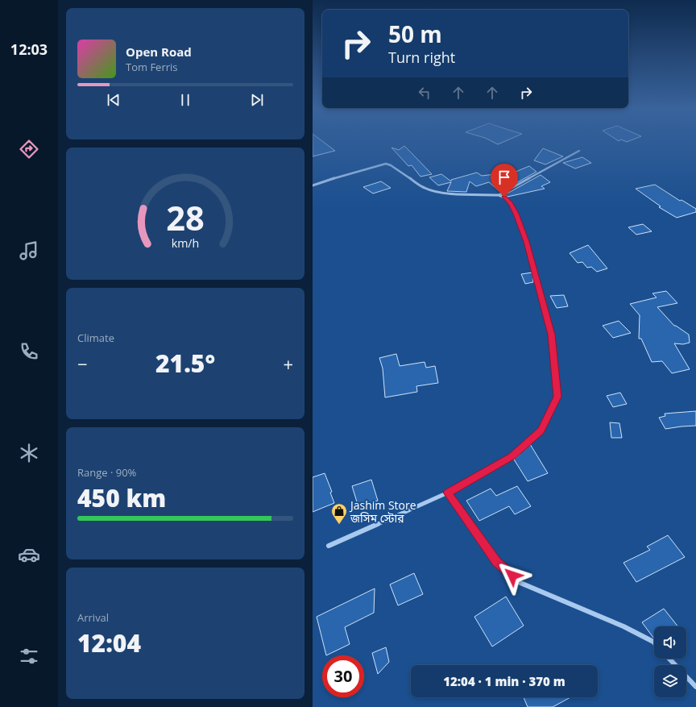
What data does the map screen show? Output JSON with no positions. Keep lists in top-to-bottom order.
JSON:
{
  "places": {
    "shop": ["Jashim Store জসিম স্টোর"]
  },
  "page": {
    "tabs": "12:03",
    "turn": ["50 m", "Turn right"],
    "song": ["Open Road", "Tom Ferris"],
    "tile": [
      "Climate",
      ["Range · 90%", "450 km"],
      ["Arrival", "12:04"]
    ],
    "heat": ["−", "21.5°", "+"],
    "limit": "30",
    "trip": "12:04 · 1 min · 370 m",
    "gauge": ["28", "km/h"]
  }
}
